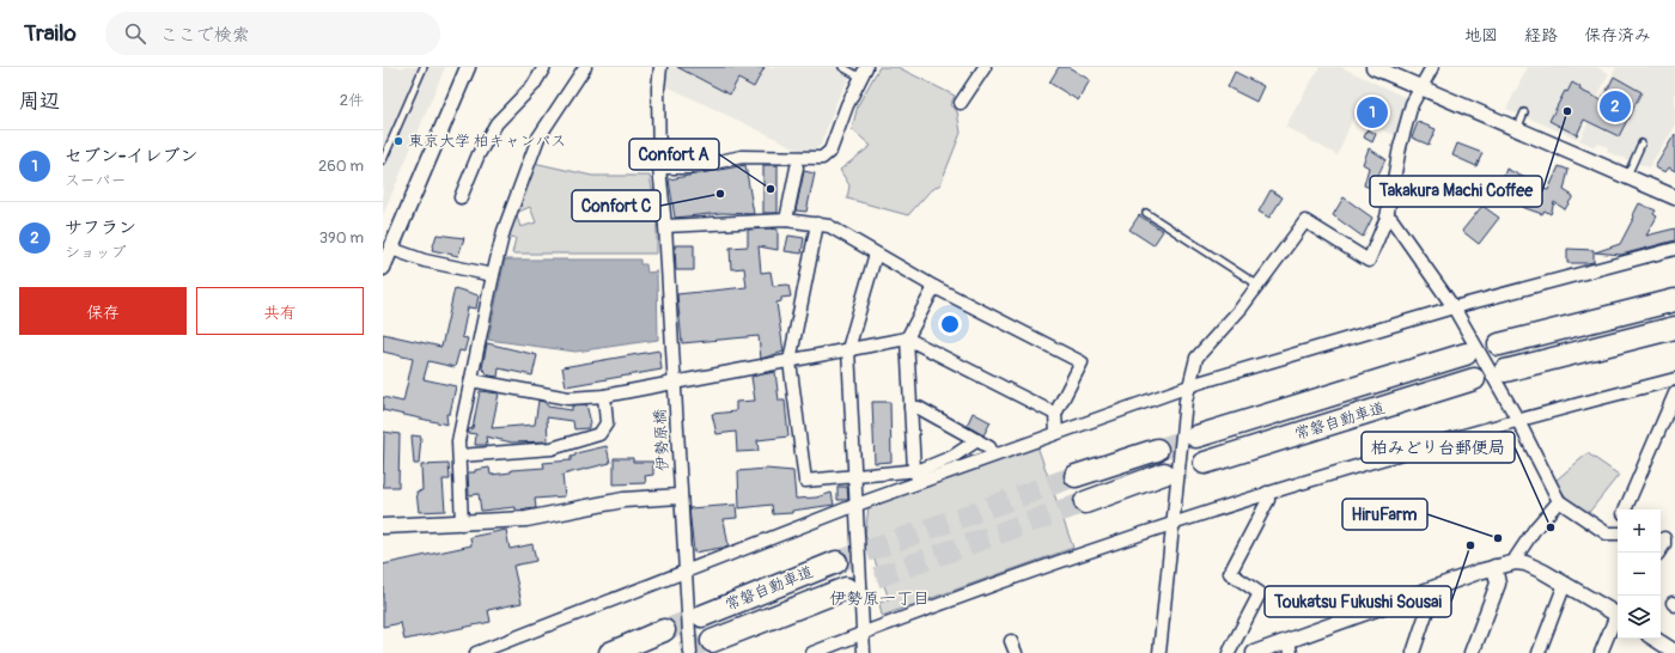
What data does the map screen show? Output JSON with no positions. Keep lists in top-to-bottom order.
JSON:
{
  "streets": {
    "highway": ["常磐自動車道"],
    "street": ["伊勢原橋"]
  },
  "districts": ["伊勢原一丁目"],
  "places": [
    "Takakura Machi Coffee",
    "東京大学 柏キャンパス",
    "Confort A",
    "Confort C",
    "柏みどり台郵便局",
    "HiruFarm",
    "Toukatsu Fukushi Sousai"
  ],
  "page": {
    "header": "Trailo",
    "search": "ここで検索",
    "nav": ["地図", "経路", "保存済み"],
    "heading": ["周辺", "2件"],
    "pins": ["2", "1"],
    "list": [
      {
        "mark": "1",
        "name": "セブン-イレブン",
        "note": "スーパー",
        "value": "260 m"
      },
      {
        "mark": "2",
        "name": "サフラン",
        "note": "ショップ",
        "value": "390 m"
      }
    ],
    "buttons": ["保存", "共有"],
    "map_buttons": ["+", "−"]
  }
}
